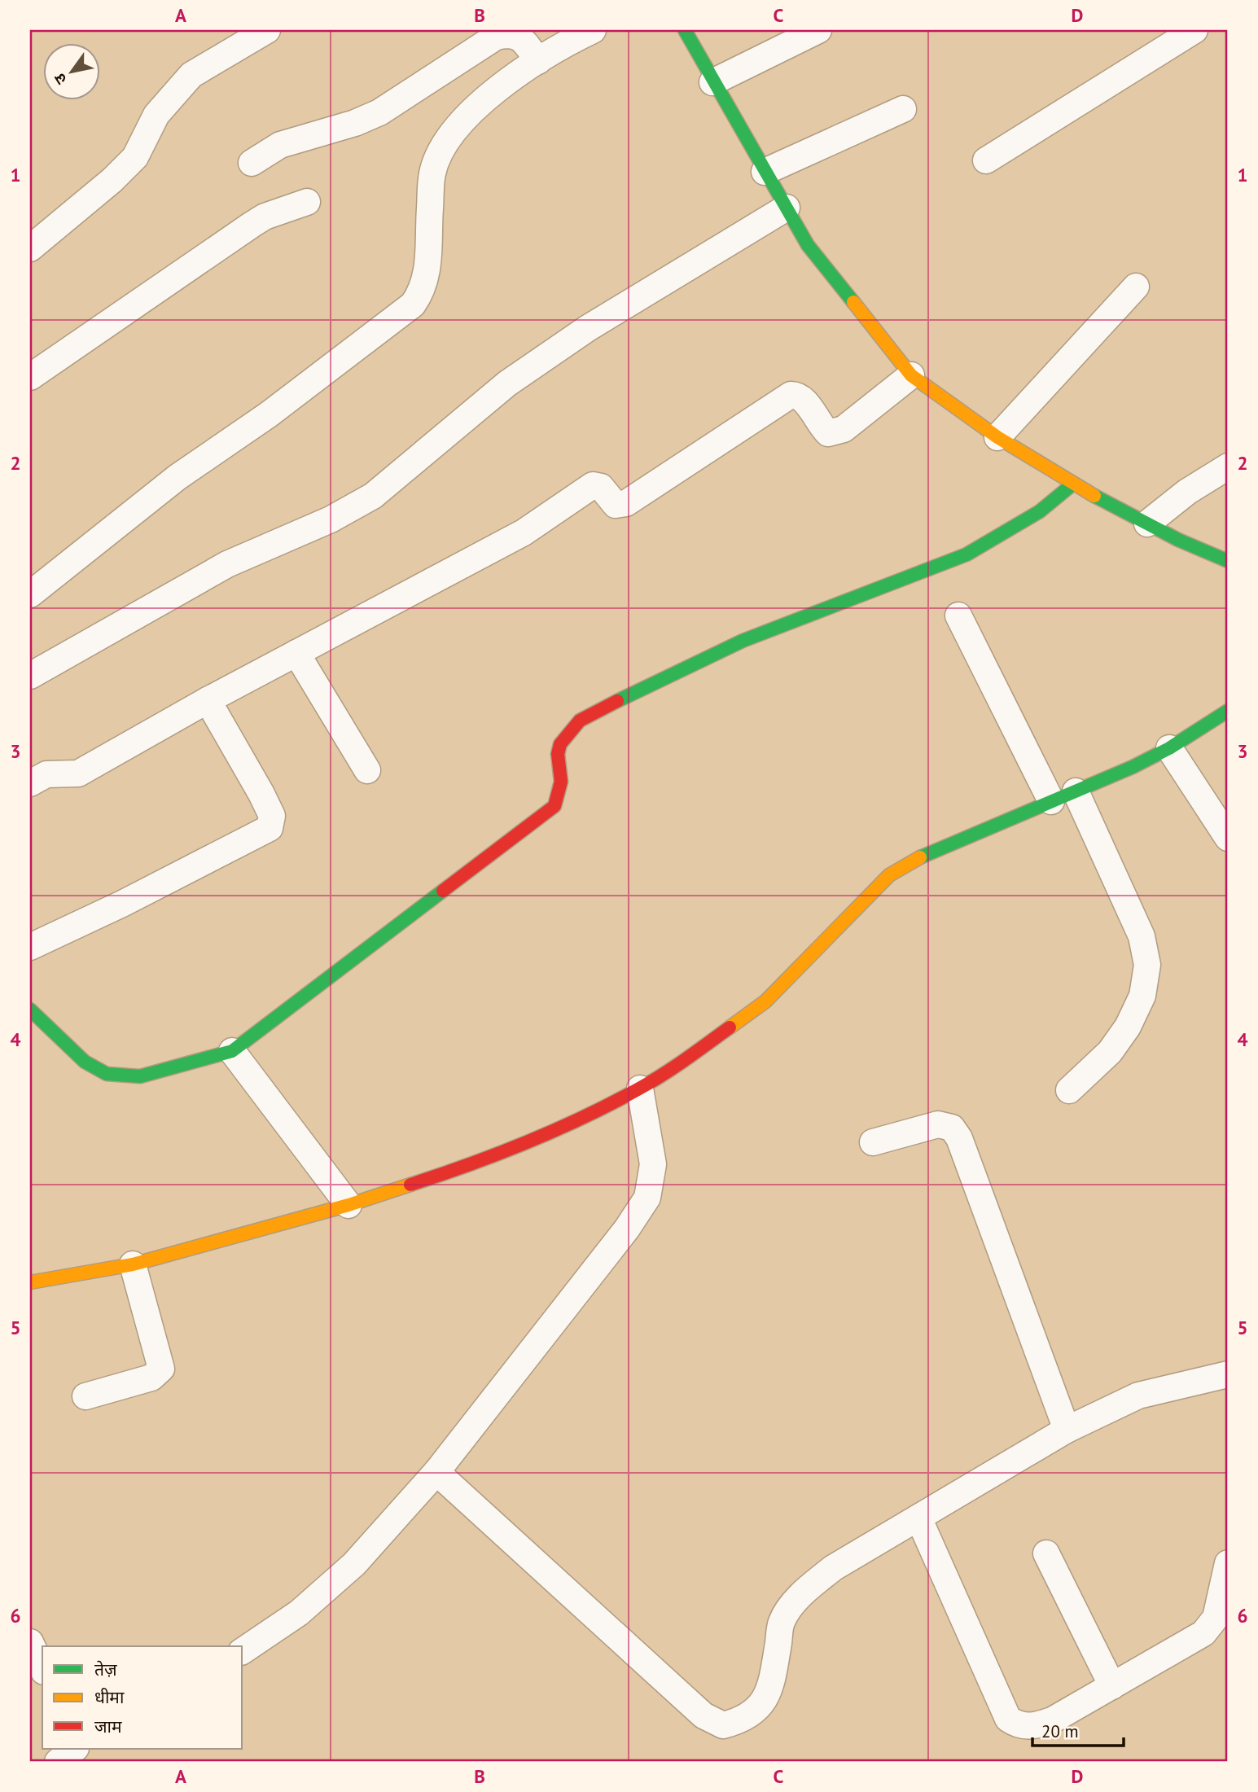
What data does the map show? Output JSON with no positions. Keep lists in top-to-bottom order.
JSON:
{
  "legend": ["तेज़", "धीमा", "जाम"],
  "scale_bar": "20 m",
  "north": "bottom left",
  "grid": {
    "columns": [
      "A",
      "B",
      "C",
      "D"
    ],
    "rows": [
      "1",
      "2",
      "3",
      "4",
      "5",
      "6"
    ]
  }
}
